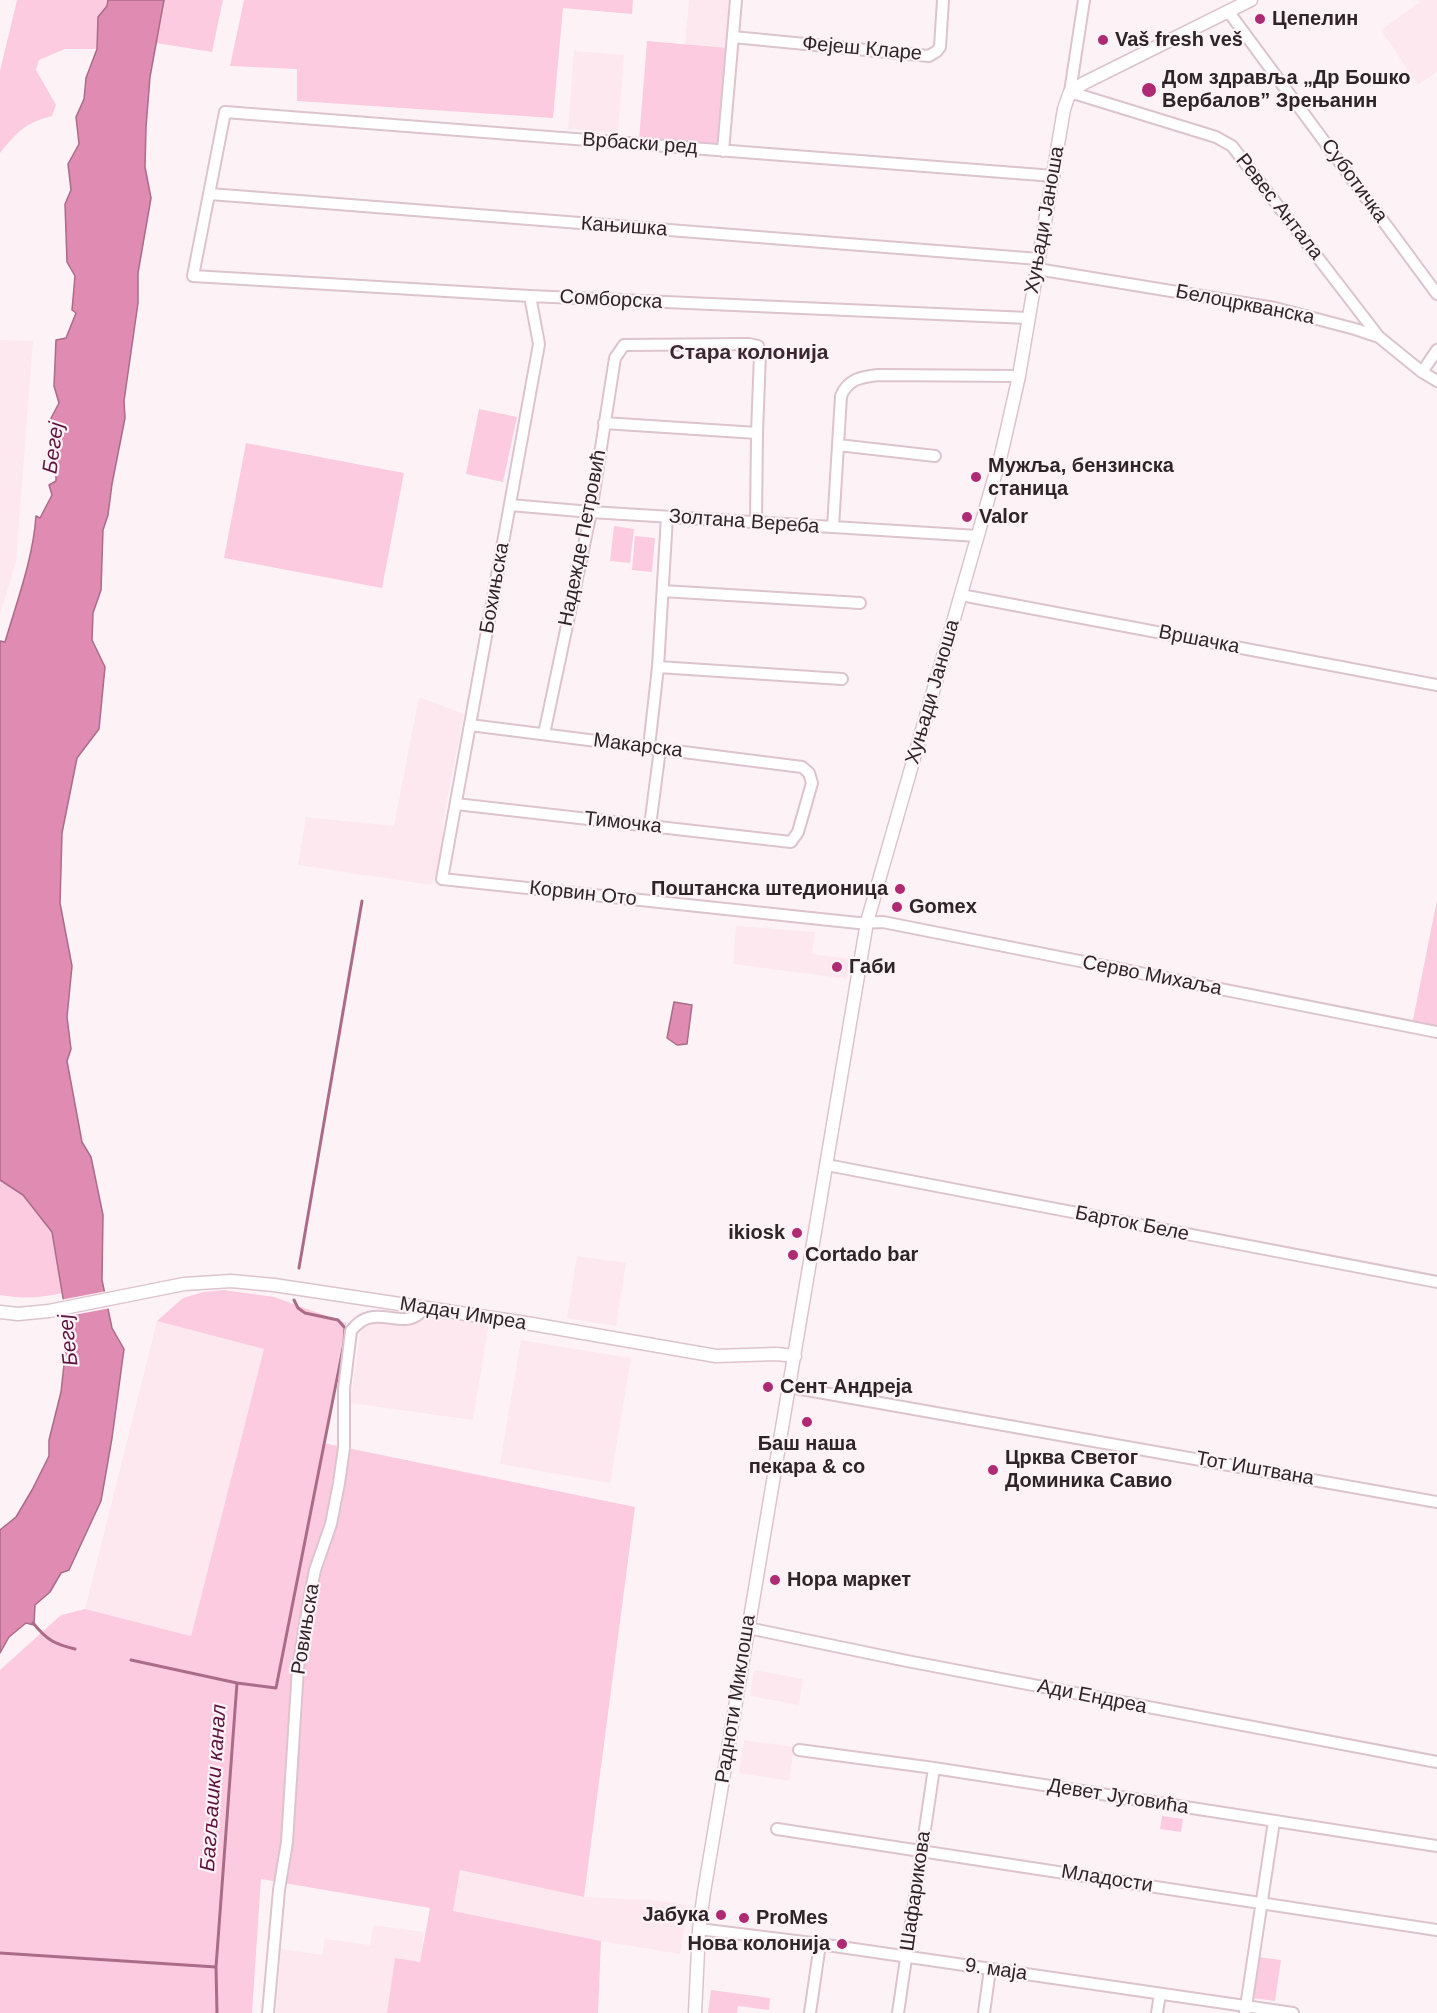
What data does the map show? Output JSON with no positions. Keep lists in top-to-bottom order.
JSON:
{
  "streets": {
    "street": [
      "Фејеш Кларе",
      "Врбаски ред",
      "Суботичка",
      "Ревес Антала",
      "Хуњади Јаноша",
      "Кањишка",
      "Сомборска",
      "Белоцркванска",
      "Золтана Вереба",
      "Надежде Петровић",
      "Бохињска",
      "Вршачка",
      "Макарска",
      "Тимочка",
      "Корвин Ото",
      "Серво Михаља",
      "Барток Беле",
      "Мадач Имреа",
      "Тот Иштвана",
      "Ровињска",
      "Ади Ендреа",
      "Радноти Миклоша",
      "Девет Југовића",
      "Младости",
      "Шафарикова",
      "9. маја"
    ]
  },
  "crossings": [
    ["Врбаски ред", "Хуњади Јаноша"],
    ["Врбаски ред", "Кањишка"],
    ["Врбаски ред", "Сомборска"],
    ["Ревес Антала", "Хуњади Јаноша"],
    ["Ревес Антала", "Белоцркванска"],
    ["Хуњади Јаноша", "Кањишка"],
    ["Хуњади Јаноша", "Сомборска"],
    ["Хуњади Јаноша", "Белоцркванска"],
    ["Хуњади Јаноша", "Золтана Вереба"],
    ["Хуњади Јаноша", "Вршачка"],
    ["Хуњади Јаноша", "Корвин Ото"],
    ["Хуњади Јаноша", "Серво Михаља"],
    ["Хуњади Јаноша", "Барток Беле"],
    ["Хуњади Јаноша", "Мадач Имреа"],
    ["Хуњади Јаноша", "Тот Иштвана"],
    ["Хуњади Јаноша", "Радноти Миклоша"],
    ["Кањишка", "Сомборска"],
    ["Кањишка", "Белоцркванска"],
    ["Сомборска", "Бохињска"],
    ["Золтана Вереба", "Надежде Петровић"],
    ["Золтана Вереба", "Бохињска"],
    ["Надежде Петровић", "Макарска"],
    ["Бохињска", "Макарска"],
    ["Бохињска", "Тимочка"],
    ["Бохињска", "Корвин Ото"],
    ["Макарска", "Тимочка"],
    ["Корвин Ото", "Серво Михаља"],
    ["Мадач Имреа", "Ровињска"],
    ["Тот Иштвана", "Радноти Миклоша"],
    ["Ади Ендреа", "Радноти Миклоша"],
    ["Радноти Миклоша", "9. маја"],
    ["Девет Југовића", "Шафарикова"],
    ["Младости", "Шафарикова"],
    ["Шафарикова", "9. маја"]
  ],
  "districts": ["Стара колонија"],
  "water": ["Бегеј", "Багљашки канал"],
  "places": [
    "Цепелин",
    "Vaš fresh veš",
    "Дом здравља „Др Бошко Вербалов” Зрењанин",
    "Мужља, бензинска станица",
    "Valor",
    "Поштанска штедионица",
    "Gomex",
    "Габи",
    "ikiosk",
    "Cortado bar",
    "Сент Андреја",
    "Баш наша пекара & co",
    "Црква Светог Доминика Савио",
    "Нора маркет",
    "Јабука",
    "ProMes",
    "Нова колонија"
  ]
}
